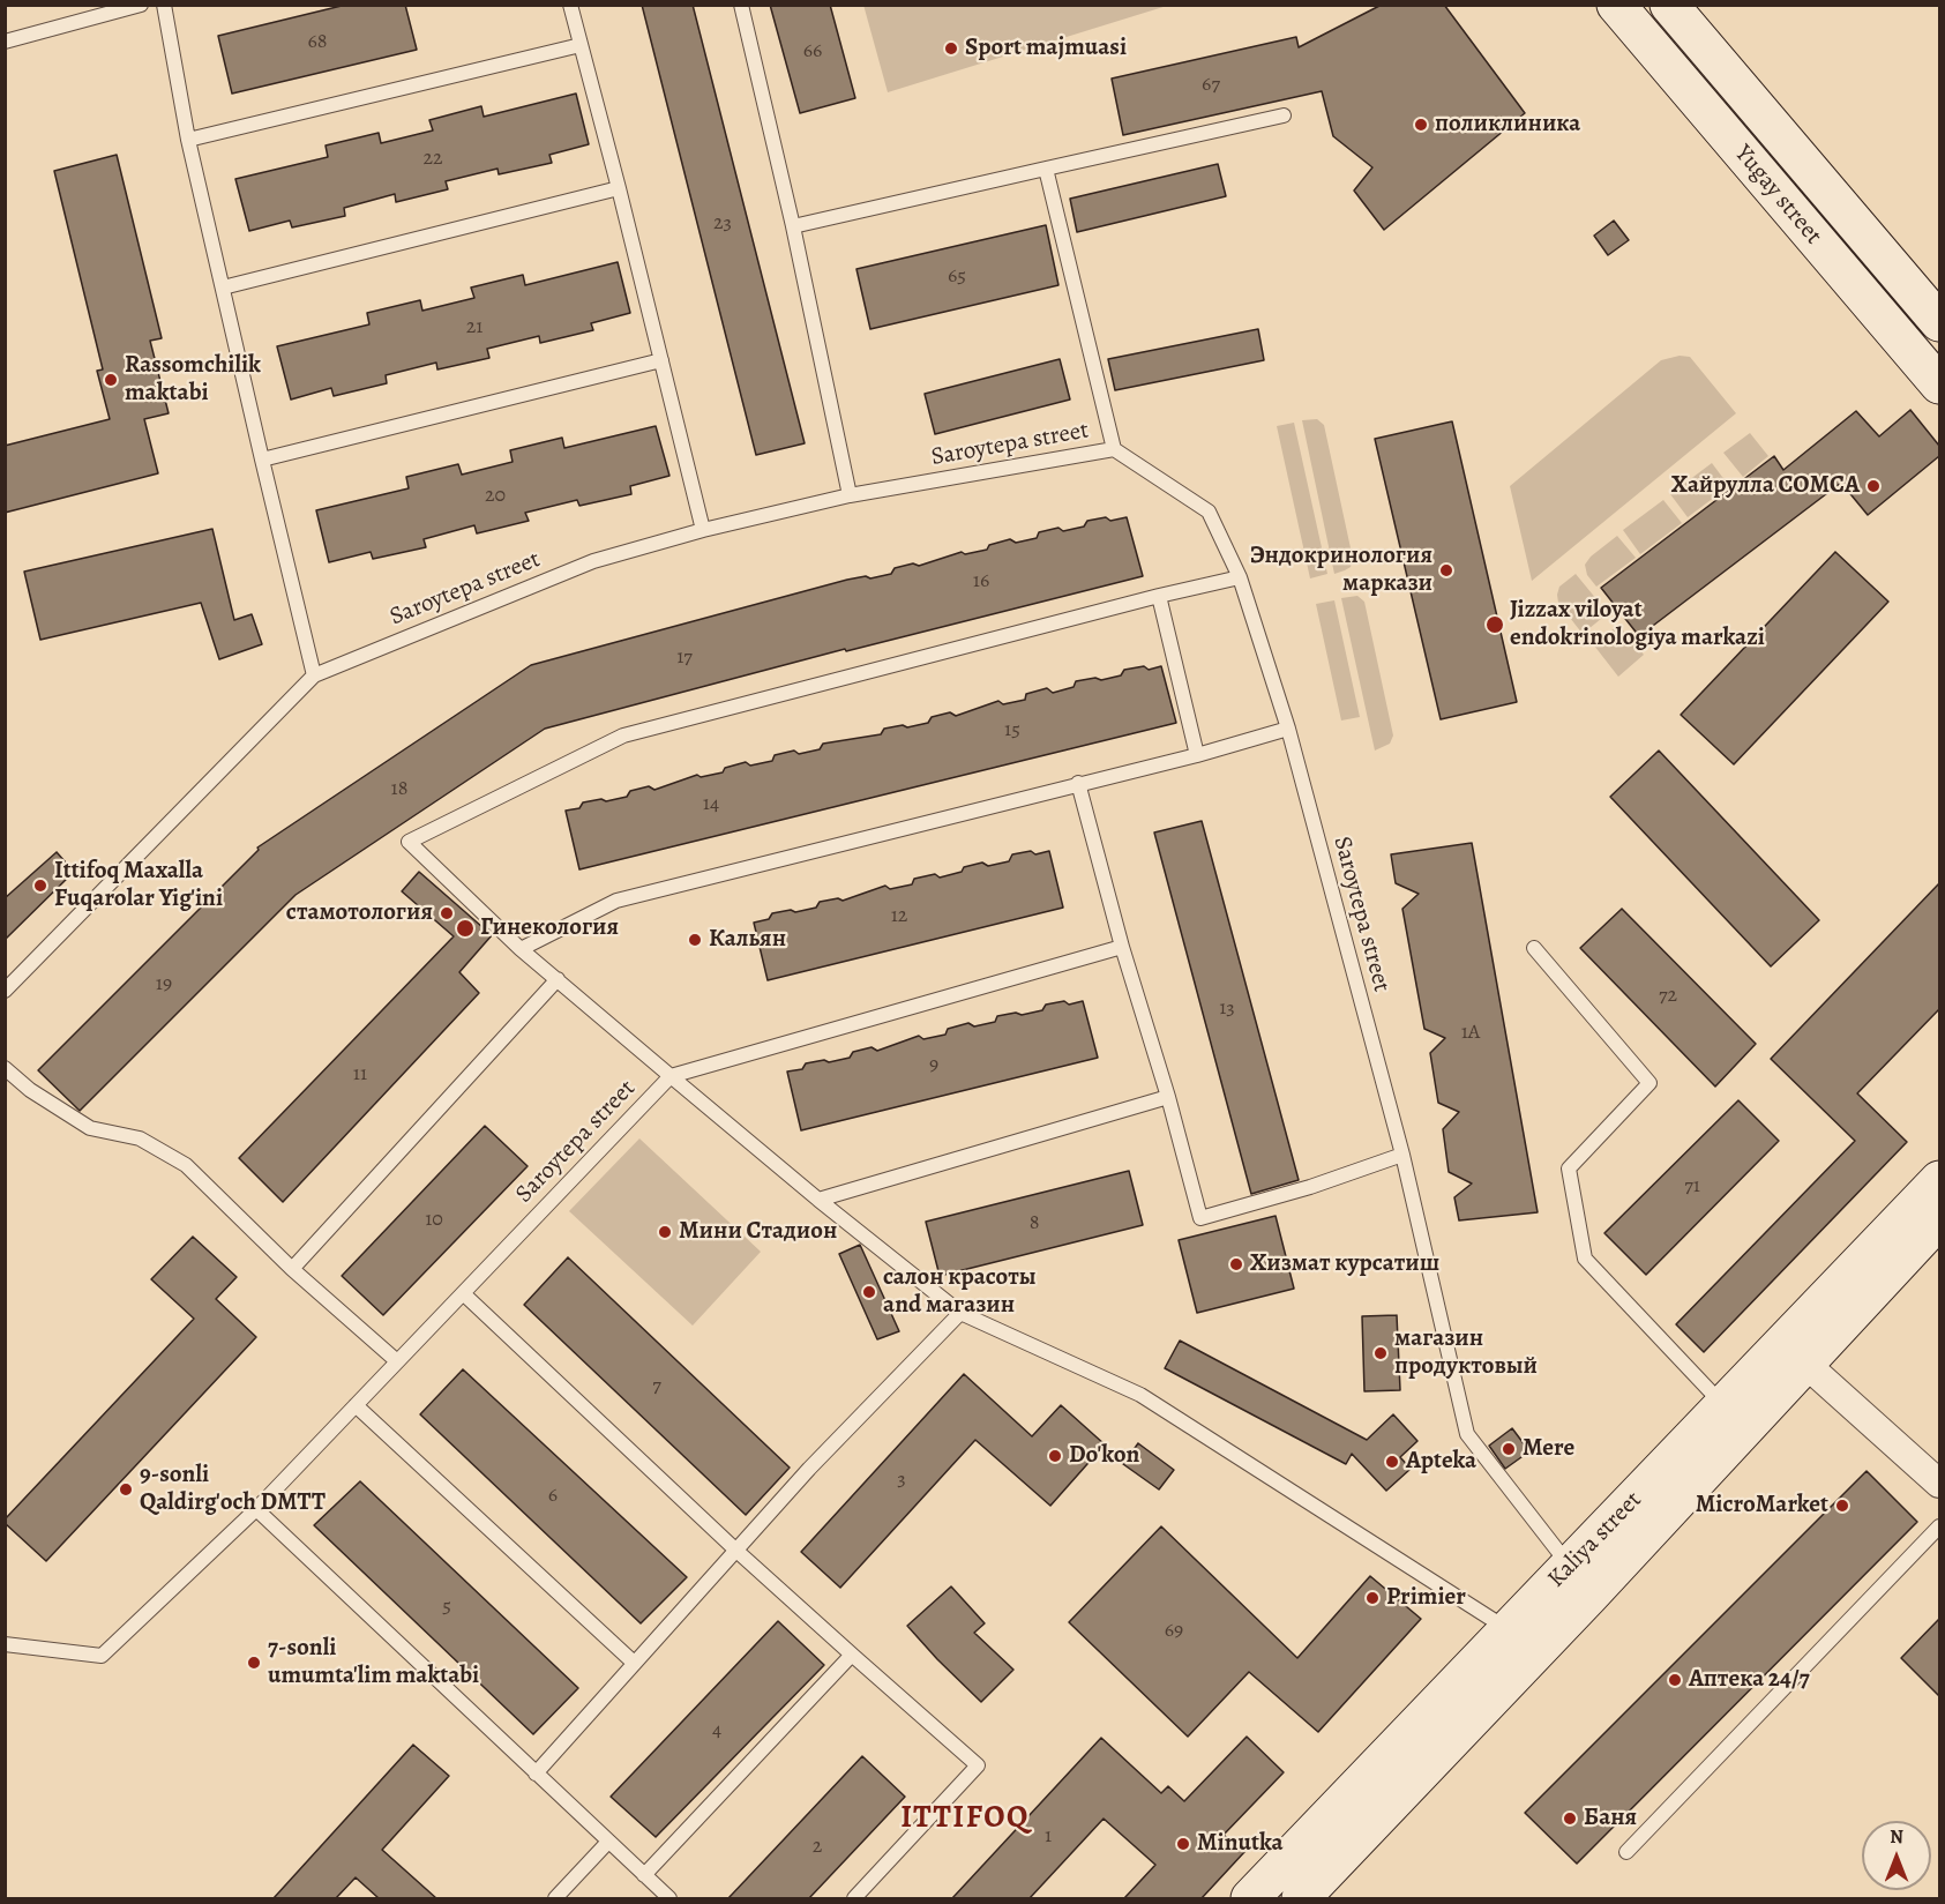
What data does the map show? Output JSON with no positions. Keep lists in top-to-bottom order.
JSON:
{
  "streets": {
    "main road": ["Yugay street", "Kaliya street"],
    "lane": ["Saroytepa street"]
  },
  "crossings": [
    ["Saroytepa street", "Kaliya street"]
  ],
  "districts": ["ITTIFOQ"],
  "places": [
    "Sport majmuasi",
    "поликлиника",
    "Rassomchilik maktabi",
    "Хайрулла СОМСА",
    "Эндокринология маркази",
    "Jizzax viloyat endokrinologiya markazi",
    "Ittifoq Maxalla Fuqarolar Yig'ini",
    "стамотология",
    "Гинекология",
    "Кальян",
    "Мини Стадион",
    "Хизмат курсатиш",
    "салон красоты and магазин",
    "магазин продуктовый",
    "Mere",
    "Do'kon",
    "Apteka",
    "9-sonli Qaldirg'och DMTT",
    "MicroMarket",
    "Primier",
    "7-sonli umumta'lim maktabi",
    "Аптека 24/7",
    "Баня",
    "Minutka"
  ],
  "house_numbers": [
    "68",
    "66",
    "67",
    "22",
    "23",
    "65",
    "21",
    "20",
    "16",
    "17",
    "15",
    "18",
    "14",
    "12",
    "19",
    "72",
    "13",
    "1А",
    "9",
    "11",
    "71",
    "10",
    "8",
    "7",
    "3",
    "6",
    "5",
    "69",
    "4",
    "1",
    "2"
  ],
  "north": "top"
}
